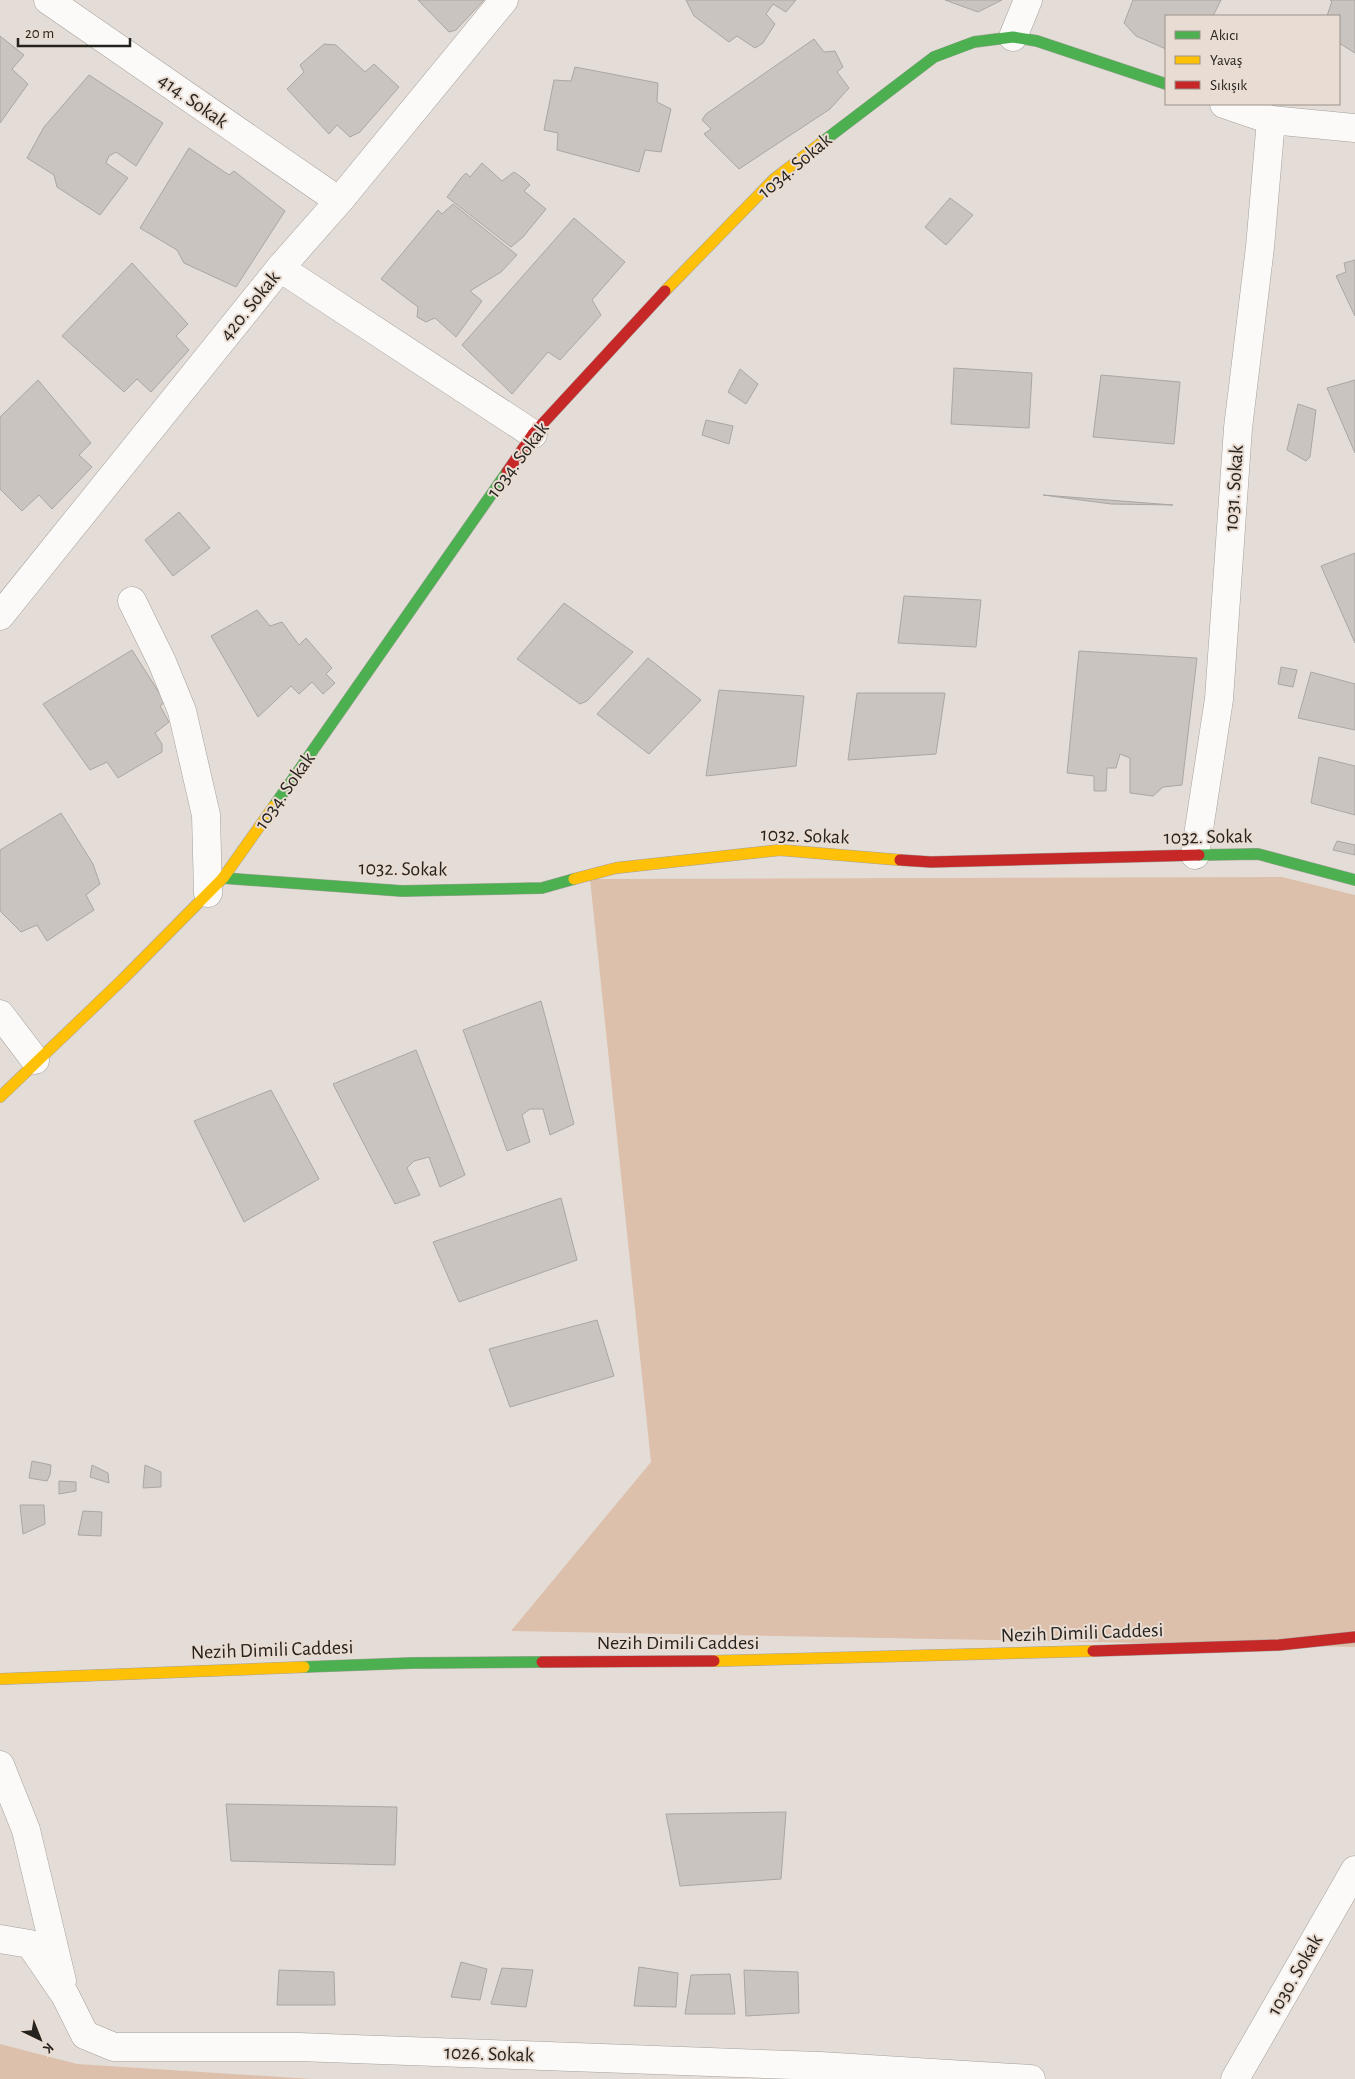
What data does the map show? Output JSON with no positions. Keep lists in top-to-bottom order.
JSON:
{
  "streets": {
    "street": [
      "414. Sokak",
      "1034. Sokak",
      "420. Sokak",
      "1031. Sokak",
      "1032. Sokak",
      "Nezih Dimili Caddesi",
      "1030. Sokak",
      "1026. Sokak"
    ]
  },
  "crossings": [
    ["414. Sokak", "420. Sokak"],
    ["1034. Sokak", "1032. Sokak"],
    ["1031. Sokak", "1032. Sokak"]
  ],
  "legend": ["Akıcı", "Yavaş", "Sıkışık"],
  "scale_bar": "20 m",
  "north": "bottom right"
}
